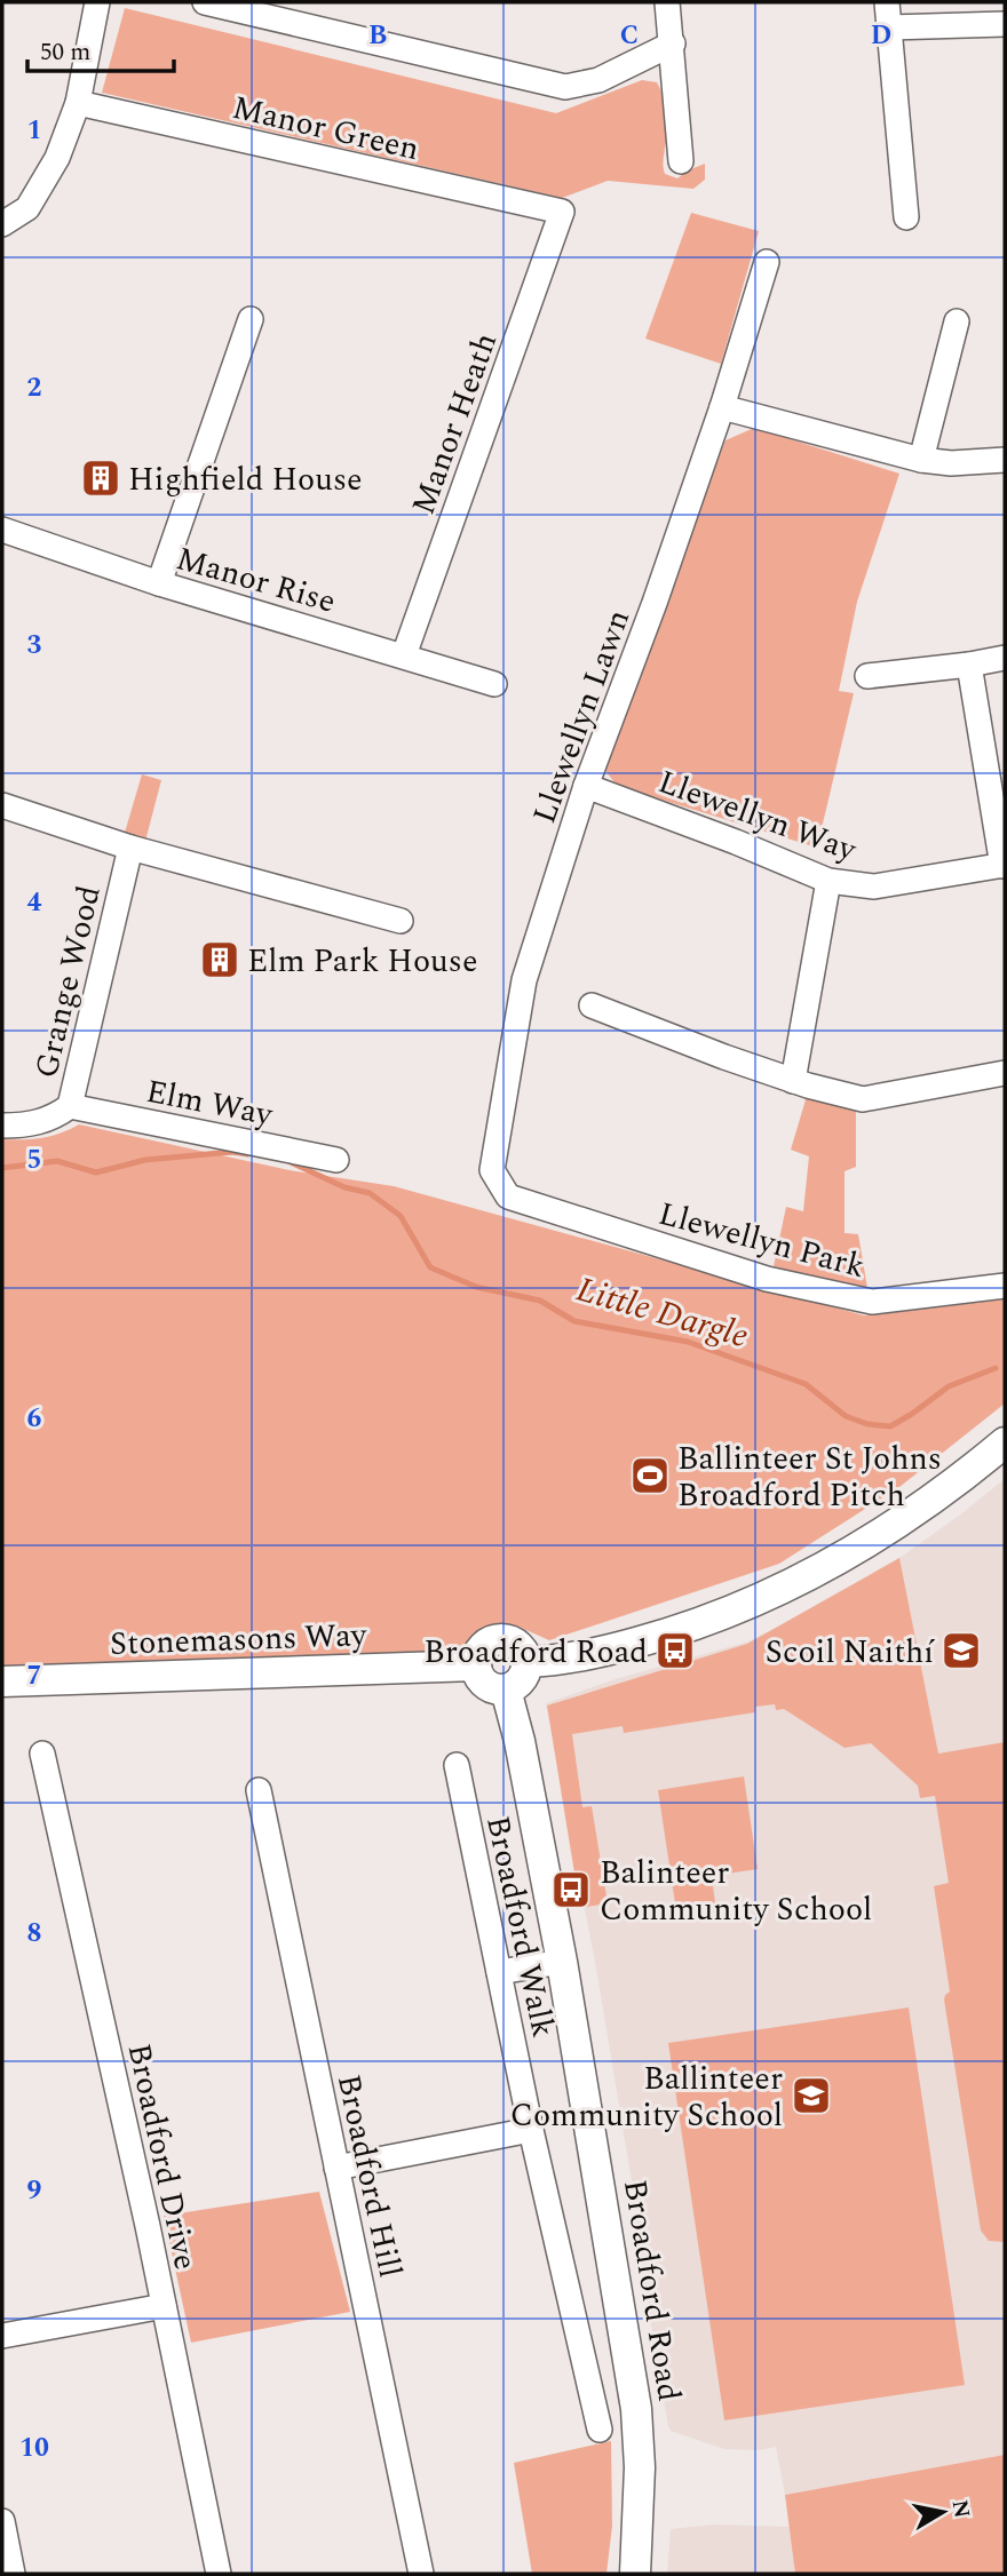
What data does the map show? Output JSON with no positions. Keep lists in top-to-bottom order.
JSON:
{
  "streets": {
    "street": [
      "Manor Green",
      "Manor Heath",
      "Manor Rise",
      "Llewellyn Lawn",
      "Llewellyn Way",
      "Grange Wood",
      "Elm Way",
      "Llewellyn Park",
      "Stonemasons Way",
      "Broadford Walk",
      "Broadford Drive",
      "Broadford Hill",
      "Broadford Road"
    ]
  },
  "crossings": [
    ["Manor Green", "Manor Heath"],
    ["Manor Heath", "Manor Rise"],
    ["Llewellyn Lawn", "Llewellyn Way"],
    ["Llewellyn Lawn", "Llewellyn Park"],
    ["Grange Wood", "Elm Way"],
    ["Stonemasons Way", "Broadford Road"]
  ],
  "water": ["Little Dargle"],
  "places": {
    "building": ["Highfield House", "Elm Park House"],
    "sports": ["Ballinteer St Johns Broadford Pitch"],
    "bus stop": ["Broadford Road", "Balinteer Community School"],
    "school or university": ["Scoil Naithí", "Ballinteer Community School"]
  },
  "scale_bar": "50 m",
  "north": "right",
  "grid": {
    "columns": ["B", "C", "D"],
    "rows": [
      "1",
      "2",
      "3",
      "4",
      "5",
      "6",
      "7",
      "8",
      "9",
      "10"
    ]
  }
}
